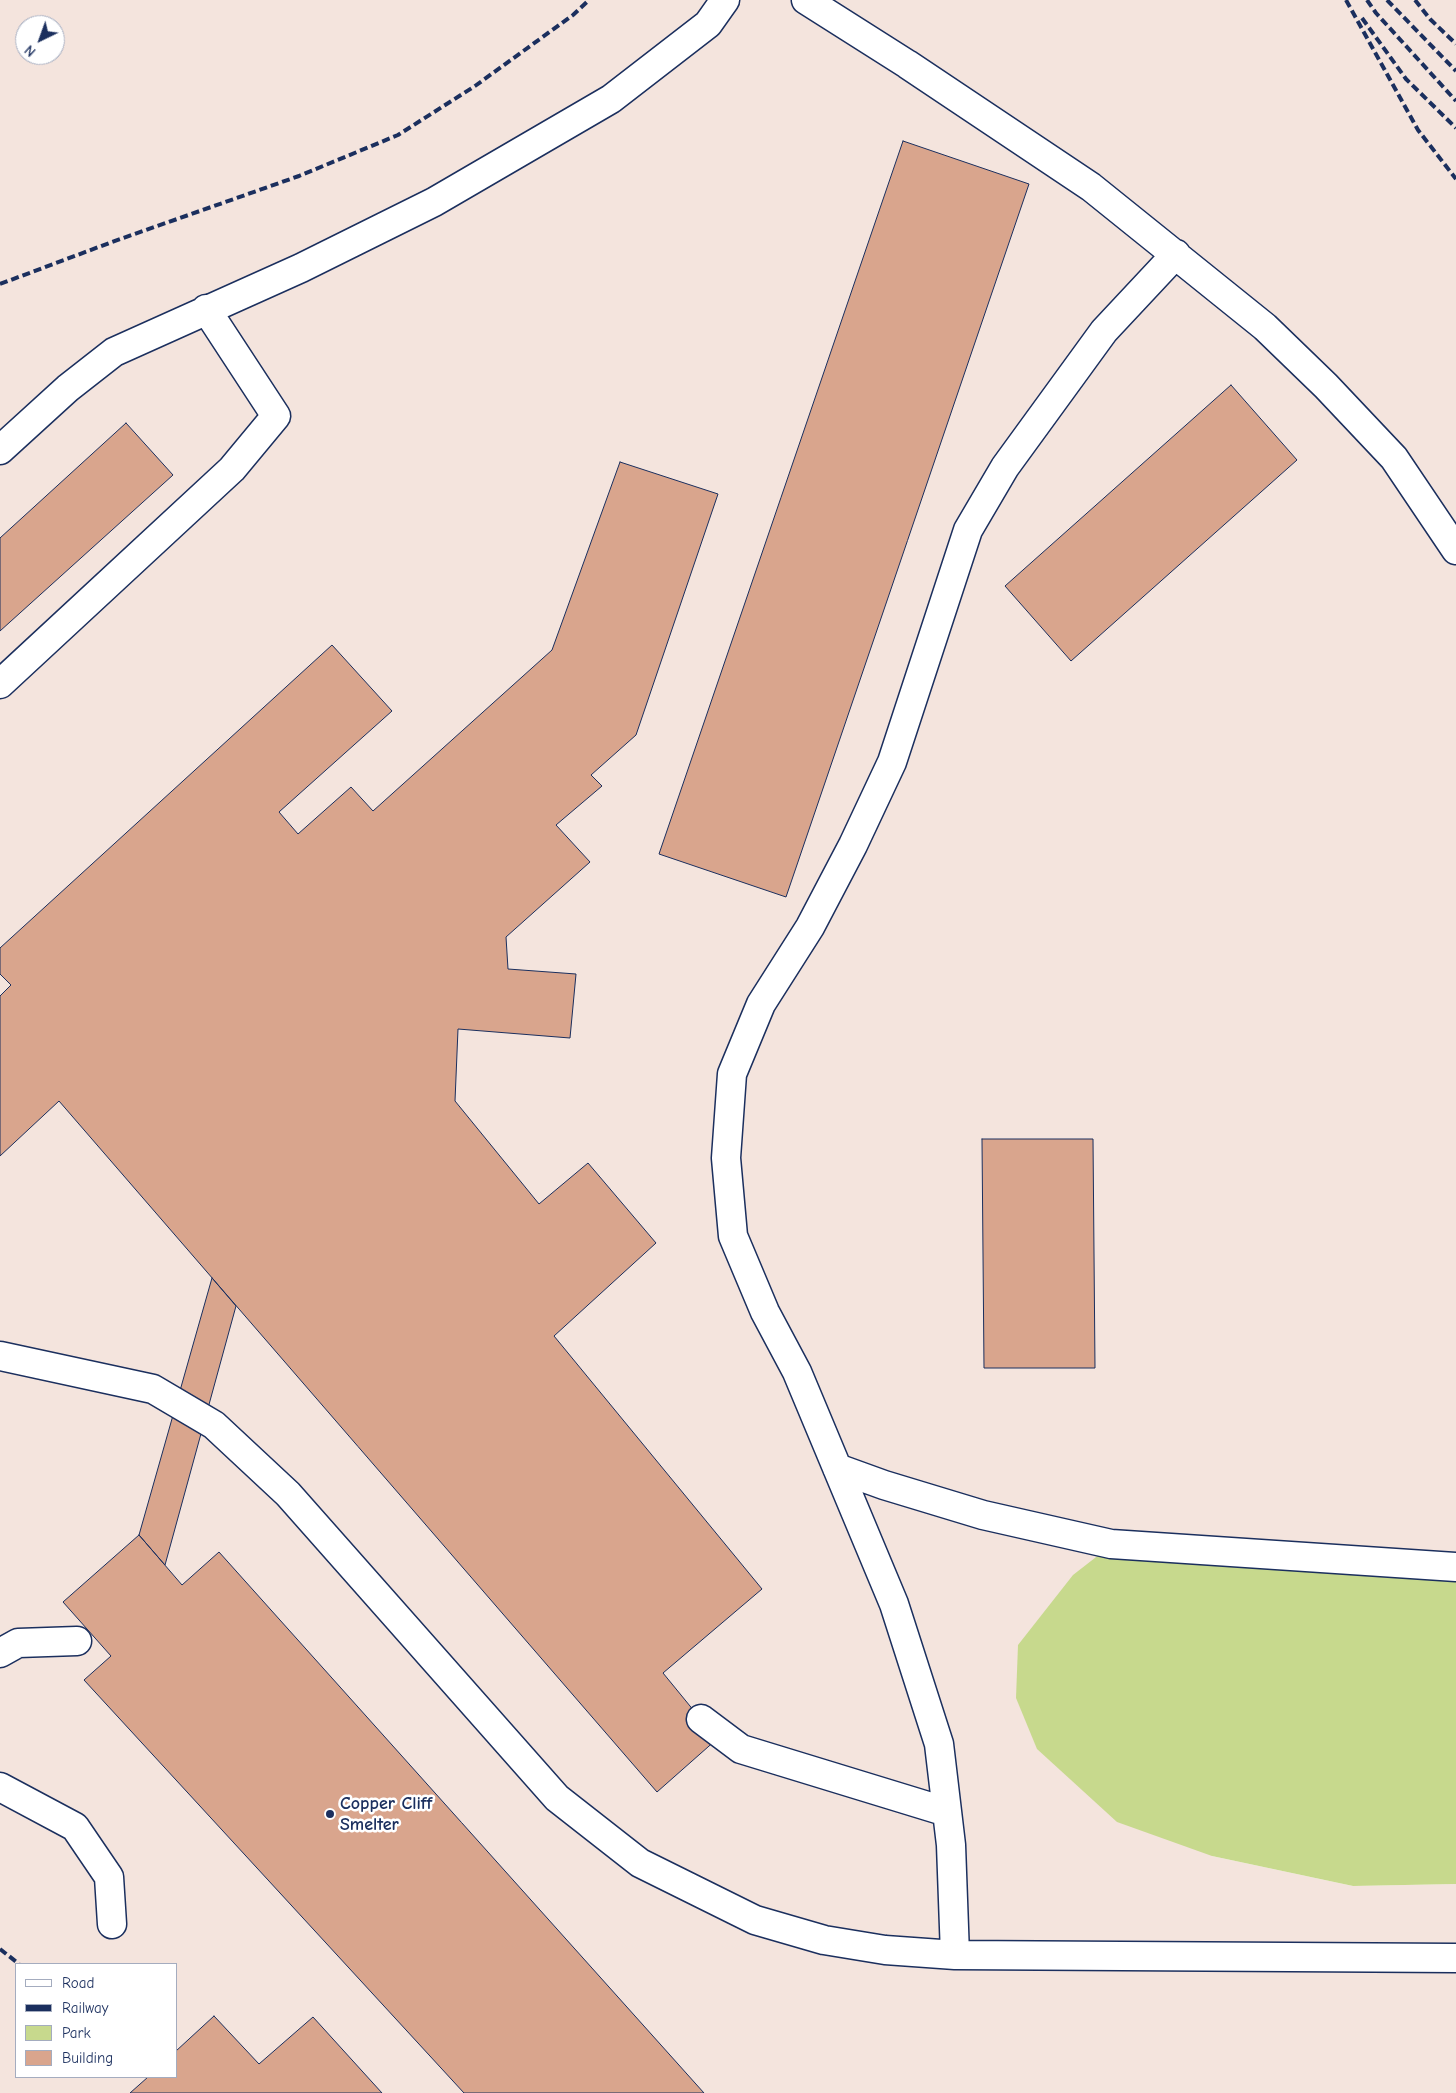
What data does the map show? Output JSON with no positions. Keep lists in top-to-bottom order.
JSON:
{
  "places": ["Copper Cliff Smelter"],
  "legend": [
    "Road",
    "Railway",
    "Park",
    "Building"
  ],
  "north": "bottom left"
}
